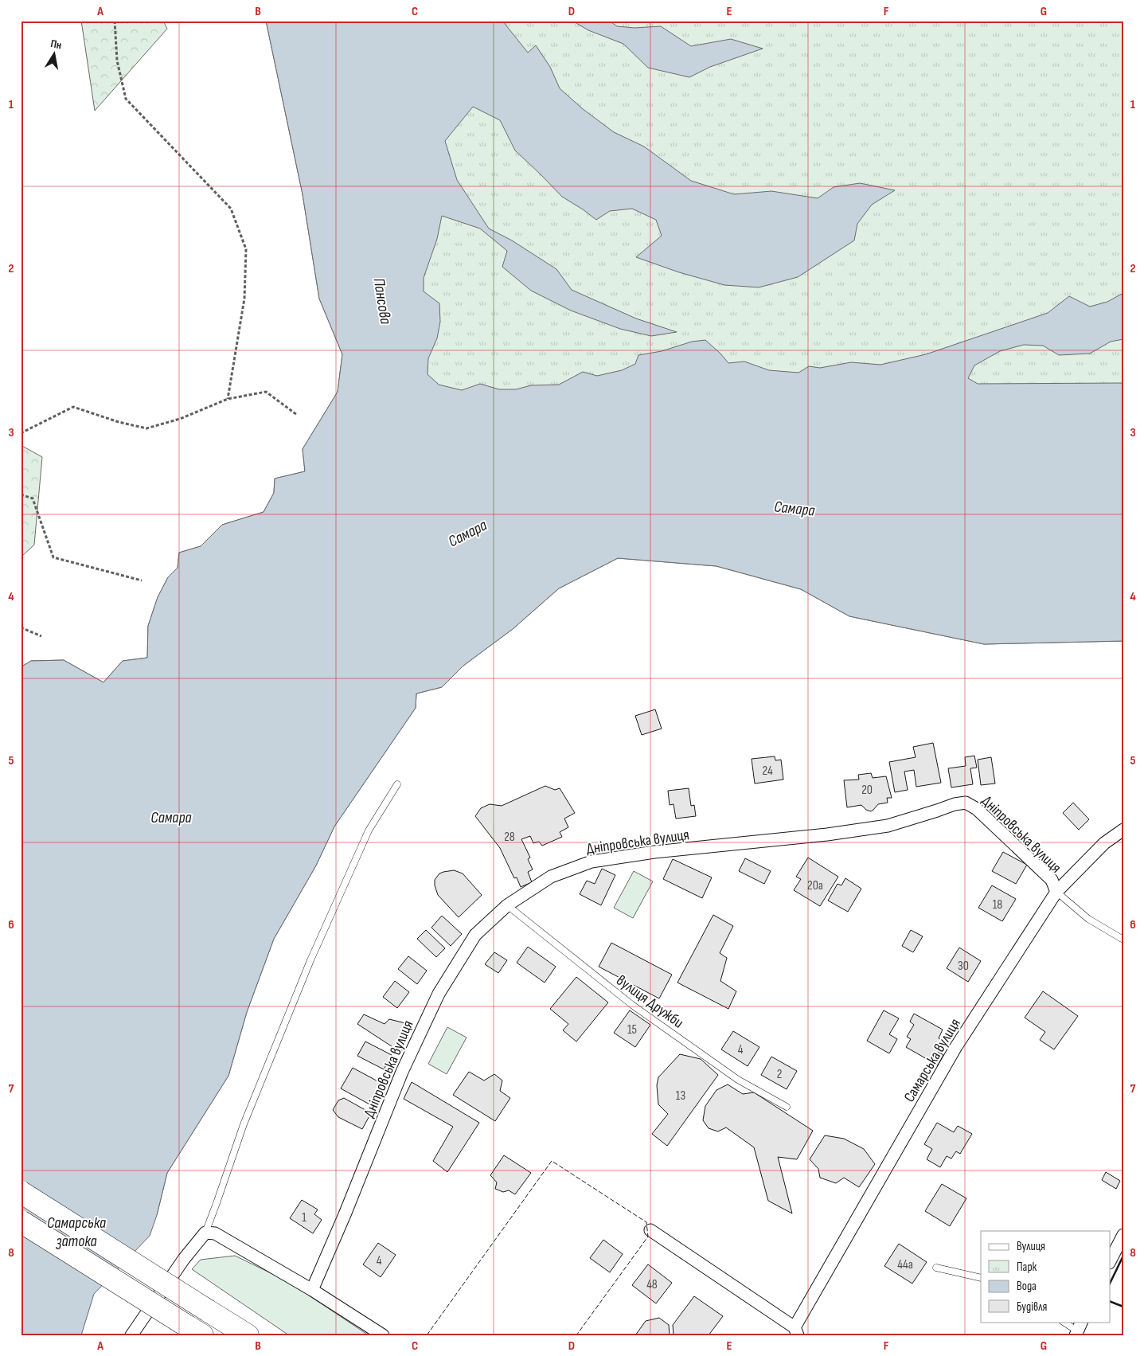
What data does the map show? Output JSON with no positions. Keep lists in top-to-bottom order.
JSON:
{
  "streets": {
    "street": ["Дніпровська вулиця", "Самарська вулиця"],
    "lane": ["вулиця Дружби"]
  },
  "crossings": [
    ["Дніпровська вулиця", "вулиця Дружби"],
    ["Дніпровська вулиця", "Самарська вулиця"]
  ],
  "water": ["Пансова", "Самара", "Самарська затока"],
  "house_numbers": [
    "24",
    "20",
    "28",
    "20а",
    "18",
    "30",
    "15",
    "4",
    "2",
    "13",
    "1",
    "4",
    "44а",
    "48"
  ],
  "legend": [
    "Вулиця",
    "Парк",
    "Вода",
    "Будівля"
  ],
  "north": "top",
  "grid": {
    "columns": [
      "A",
      "B",
      "C",
      "D",
      "E",
      "F",
      "G"
    ],
    "rows": [
      "1",
      "2",
      "3",
      "4",
      "5",
      "6",
      "7",
      "8"
    ]
  }
}
